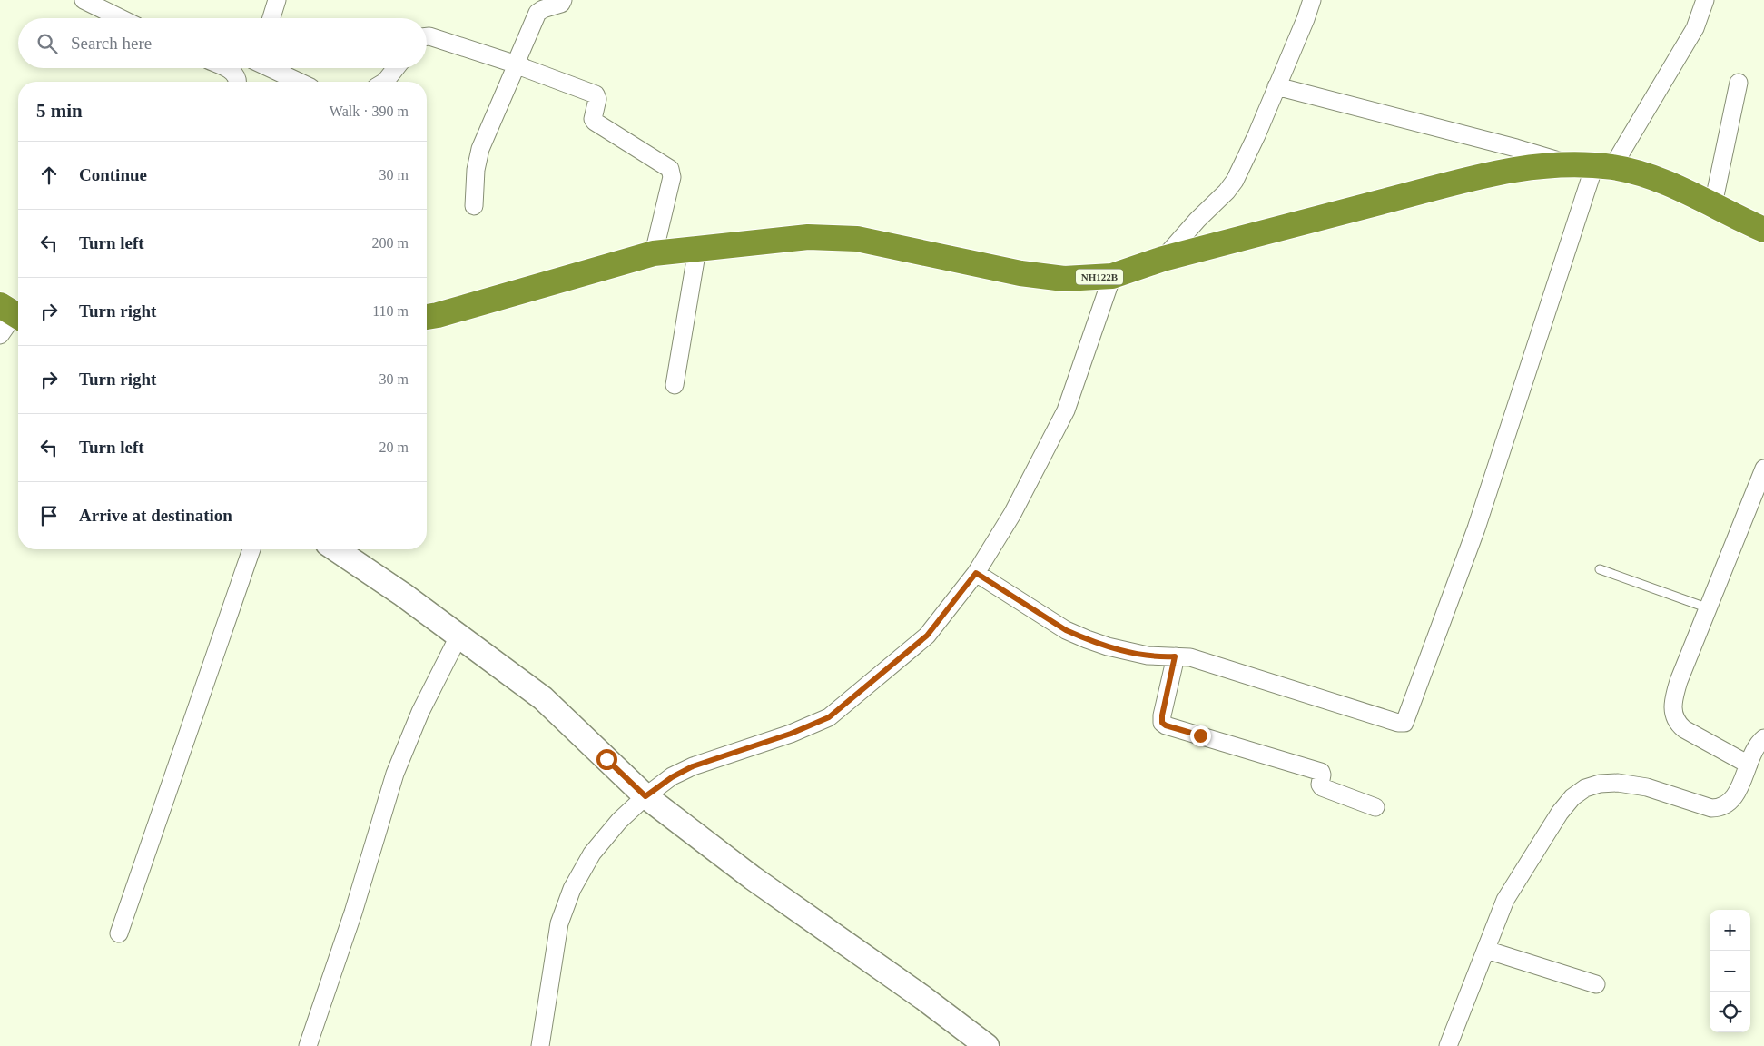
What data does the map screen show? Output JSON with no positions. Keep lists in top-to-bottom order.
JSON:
{
  "streets": {
    "highway": ["NH122B"]
  },
  "page": {
    "search": "Search here",
    "heading": ["5 min", "Walk · 390 m"],
    "list": [
      ["Continue", "30 m"],
      ["Turn left", "200 m"],
      ["Turn right", "110 m"],
      ["Turn right", "30 m"],
      ["Turn left", "20 m"],
      "Arrive at destination"
    ],
    "map_buttons": ["+", "−"]
  }
}
